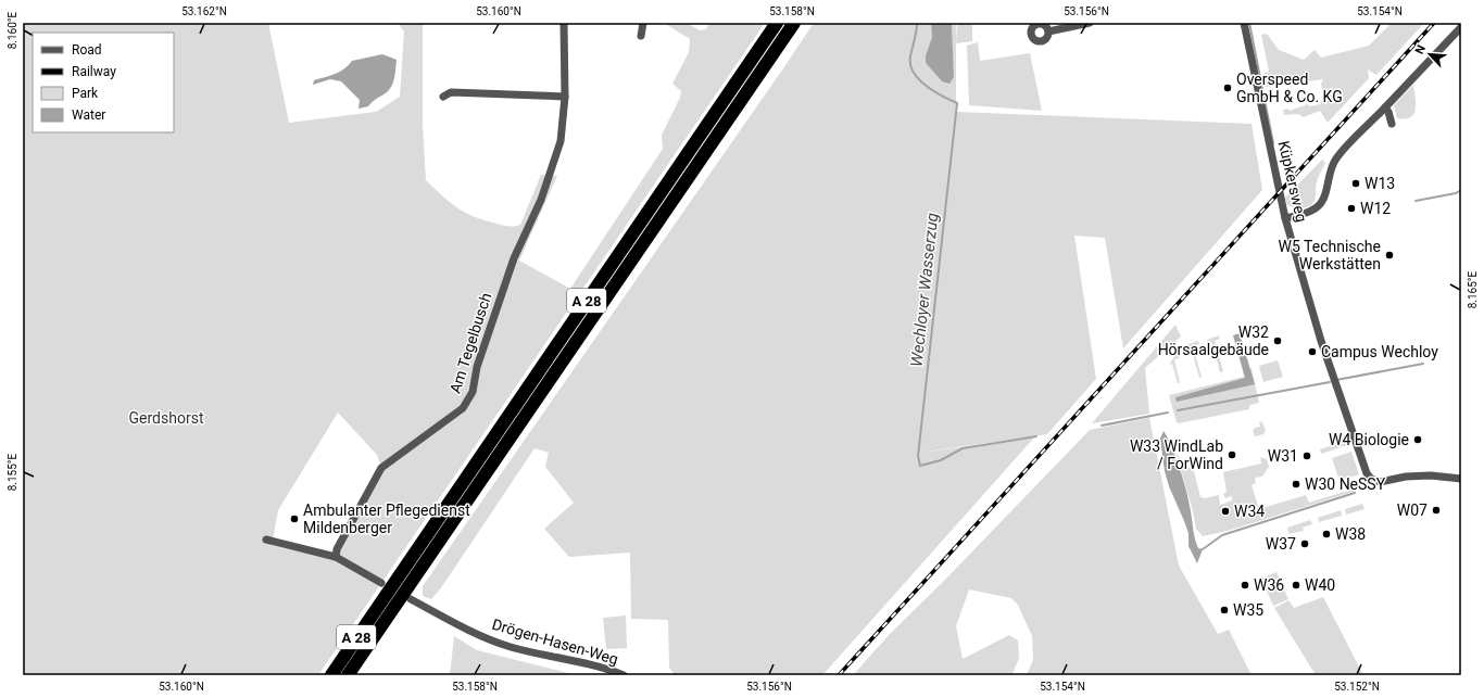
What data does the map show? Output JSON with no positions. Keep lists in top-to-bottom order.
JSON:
{
  "streets": {
    "highway": ["A 28"],
    "street": ["Küpkersweg", "Am Tegelbusch", "Drögen-Hasen-Weg"]
  },
  "water": ["Wechloyer Wasserzug"],
  "parks": ["Gerdshorst"],
  "places": [
    "Overspeed GmbH & Co. KG",
    "W13",
    "W12",
    "W5 Technische Werkstätten",
    "W32 Hörsaalgebäude",
    "Campus Wechloy",
    "W4 Biologie",
    "W33 WindLab / ForWind",
    "W31",
    "W30 NeSSY",
    "W07",
    "W34",
    "Ambulanter Pflegedienst Mildenberger",
    "W38",
    "W37",
    "W36",
    "W40",
    "W35"
  ],
  "legend": [
    "Road",
    "Railway",
    "Park",
    "Water"
  ],
  "north": "top left",
  "coordinates": [
    "53.162°N",
    "53.160°N",
    "53.158°N",
    "53.156°N",
    "53.154°N",
    "8.160°E",
    "8.165°E",
    "8.155°E",
    "53.152°N"
  ]
}
